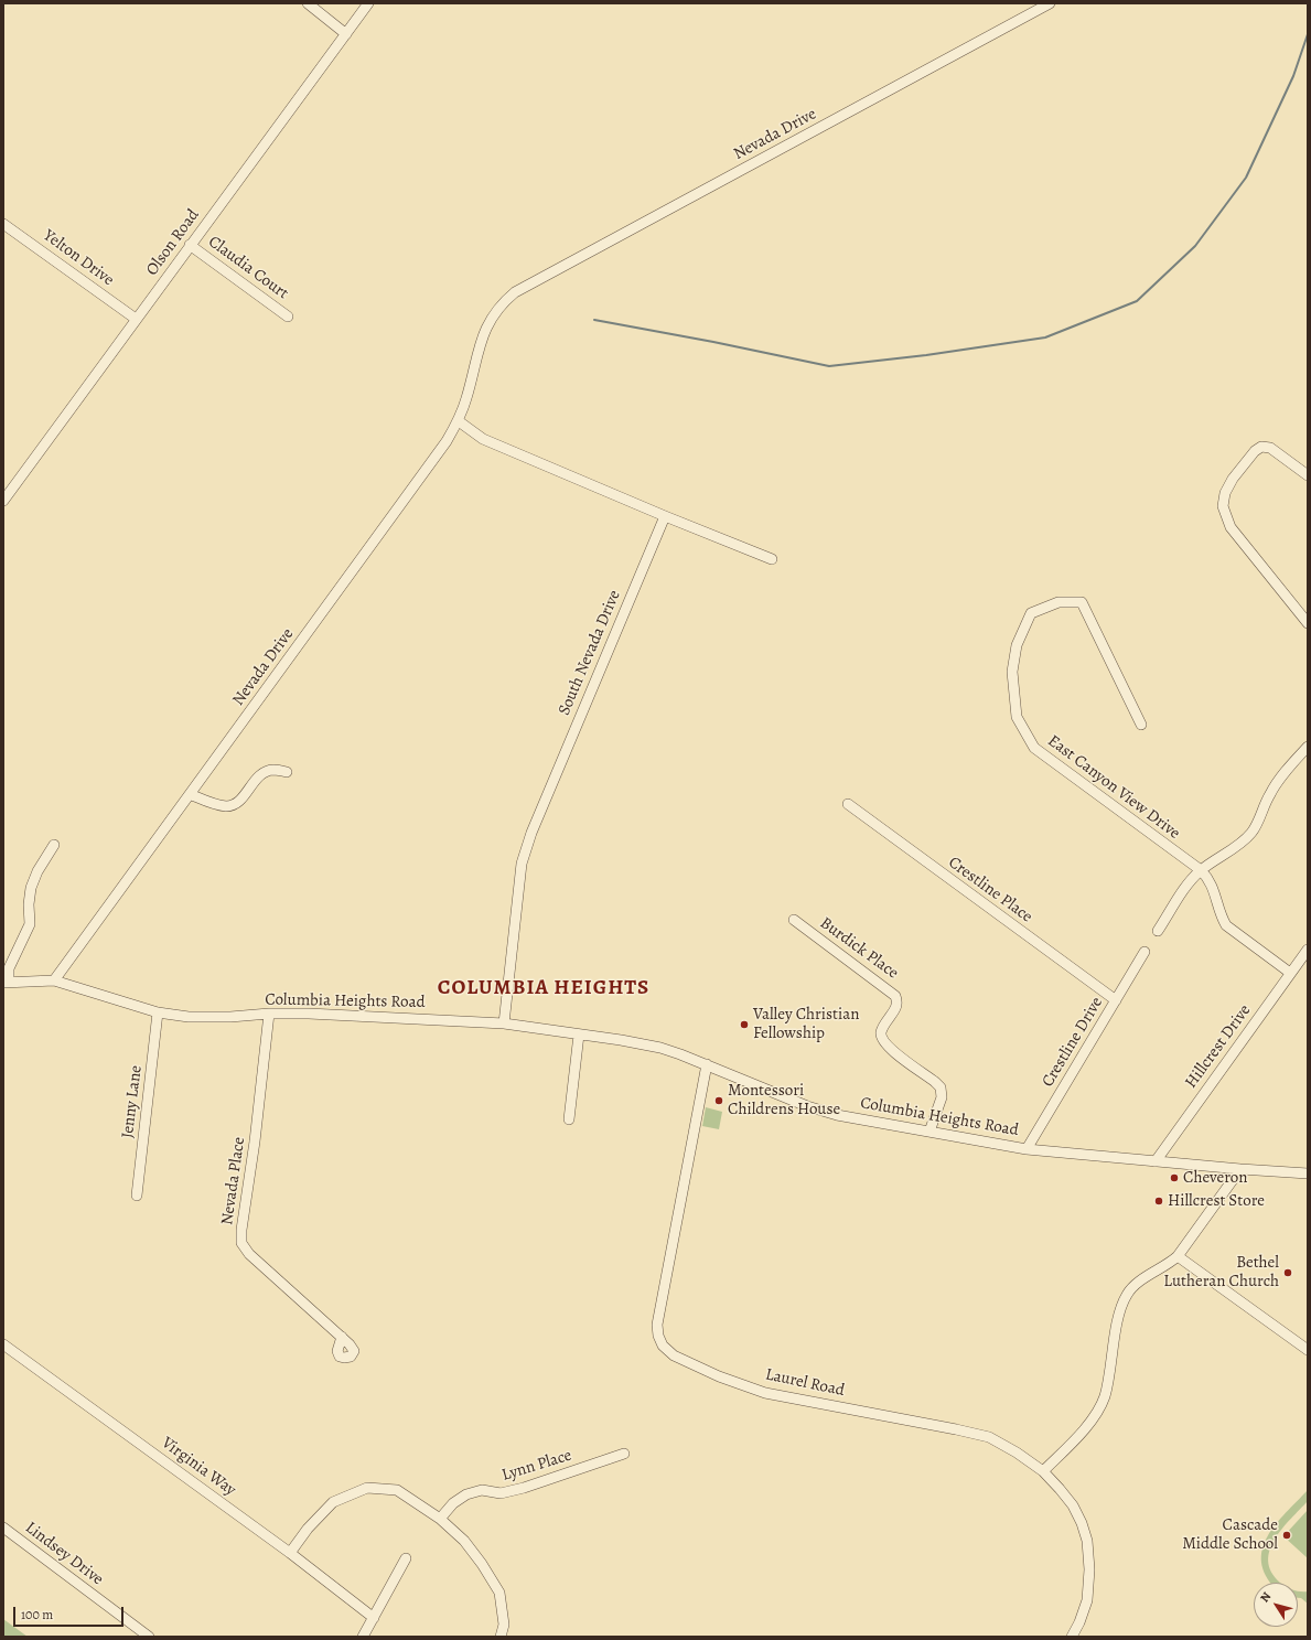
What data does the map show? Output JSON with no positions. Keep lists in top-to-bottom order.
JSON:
{
  "streets": {
    "street": [
      "Nevada Drive",
      "Olson Road",
      "Yelton Drive",
      "Claudia Court",
      "South Nevada Drive",
      "East Canyon View Drive",
      "Crestline Place",
      "Burdick Place",
      "Columbia Heights Road",
      "Crestline Drive",
      "Hillcrest Drive",
      "Jenny Lane",
      "Nevada Place",
      "Laurel Road",
      "Lynn Place",
      "Virginia Way",
      "Lindsey Drive"
    ]
  },
  "crossings": [
    ["Nevada Drive", "Columbia Heights Road"],
    ["Olson Road", "Yelton Drive"],
    ["Olson Road", "Claudia Court"],
    ["South Nevada Drive", "Columbia Heights Road"],
    ["East Canyon View Drive", "Hillcrest Drive"],
    ["Crestline Place", "Crestline Drive"],
    ["Burdick Place", "Columbia Heights Road"],
    ["Columbia Heights Road", "Crestline Drive"],
    ["Columbia Heights Road", "Hillcrest Drive"],
    ["Columbia Heights Road", "Jenny Lane"],
    ["Columbia Heights Road", "Nevada Place"],
    ["Columbia Heights Road", "Laurel Road"]
  ],
  "districts": ["COLUMBIA HEIGHTS"],
  "places": [
    "Valley Christian Fellowship",
    "Montessori Childrens House",
    "Cheveron",
    "Hillcrest Store",
    "Bethel Lutheran Church",
    "Cascade Middle School"
  ],
  "scale_bar": "100 m",
  "north": "top left"
}
